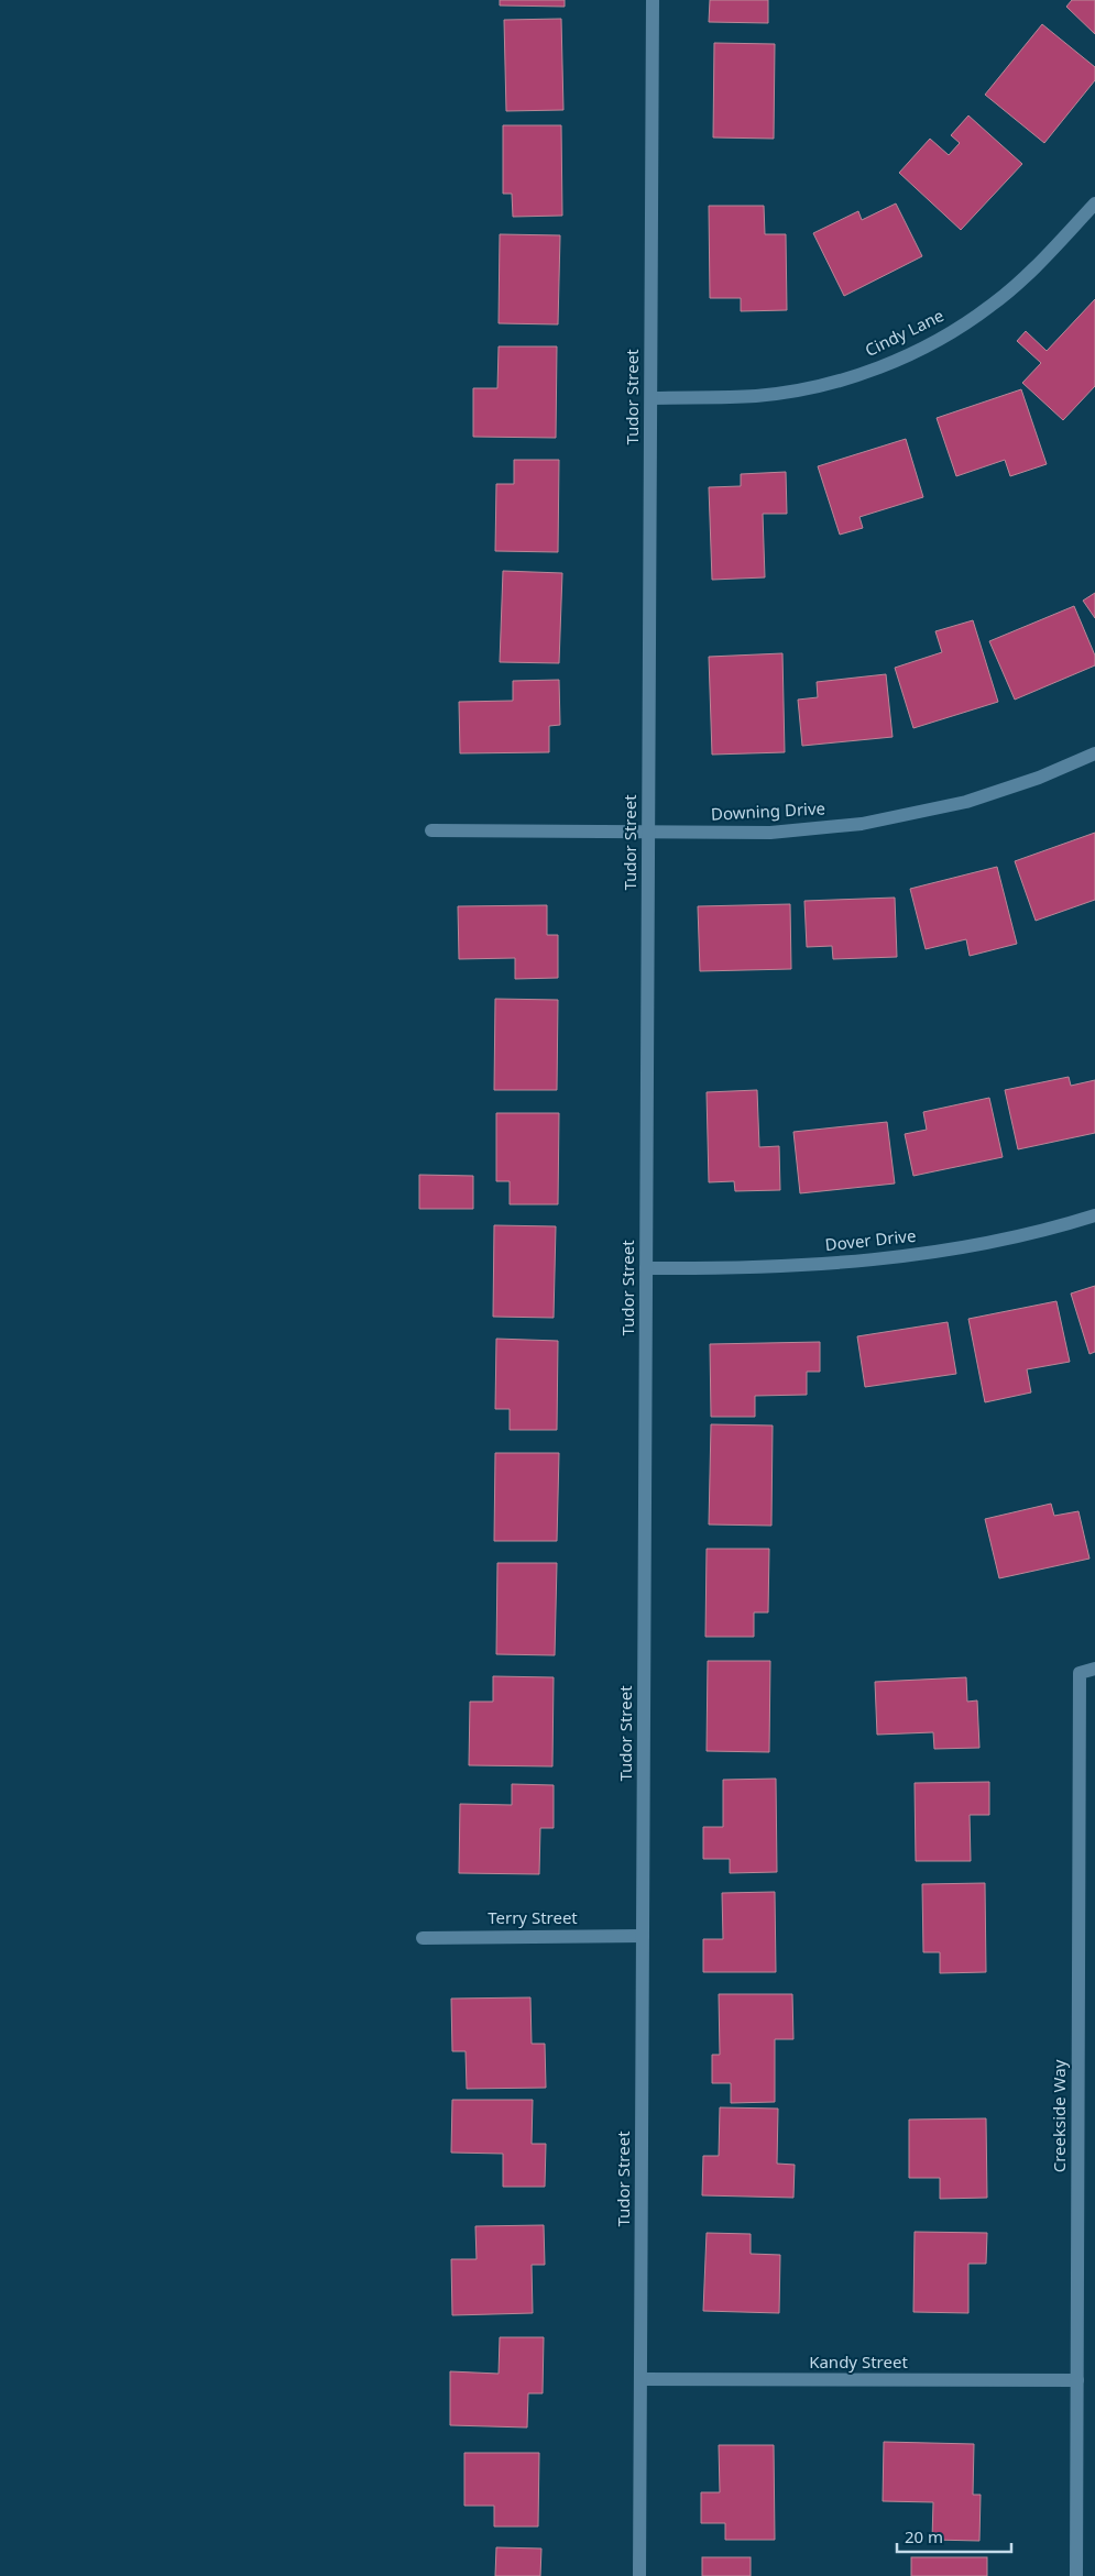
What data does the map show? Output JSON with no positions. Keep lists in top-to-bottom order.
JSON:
{
  "streets": {
    "street": [
      "Cindy Lane",
      "Tudor Street",
      "Downing Drive",
      "Dover Drive",
      "Terry Street",
      "Creekside Way",
      "Kandy Street"
    ]
  },
  "crossings": [
    ["Cindy Lane", "Tudor Street"],
    ["Tudor Street", "Downing Drive"],
    ["Tudor Street", "Dover Drive"],
    ["Tudor Street", "Terry Street"],
    ["Tudor Street", "Kandy Street"],
    ["Creekside Way", "Kandy Street"]
  ],
  "scale_bar": "20 m"
}
